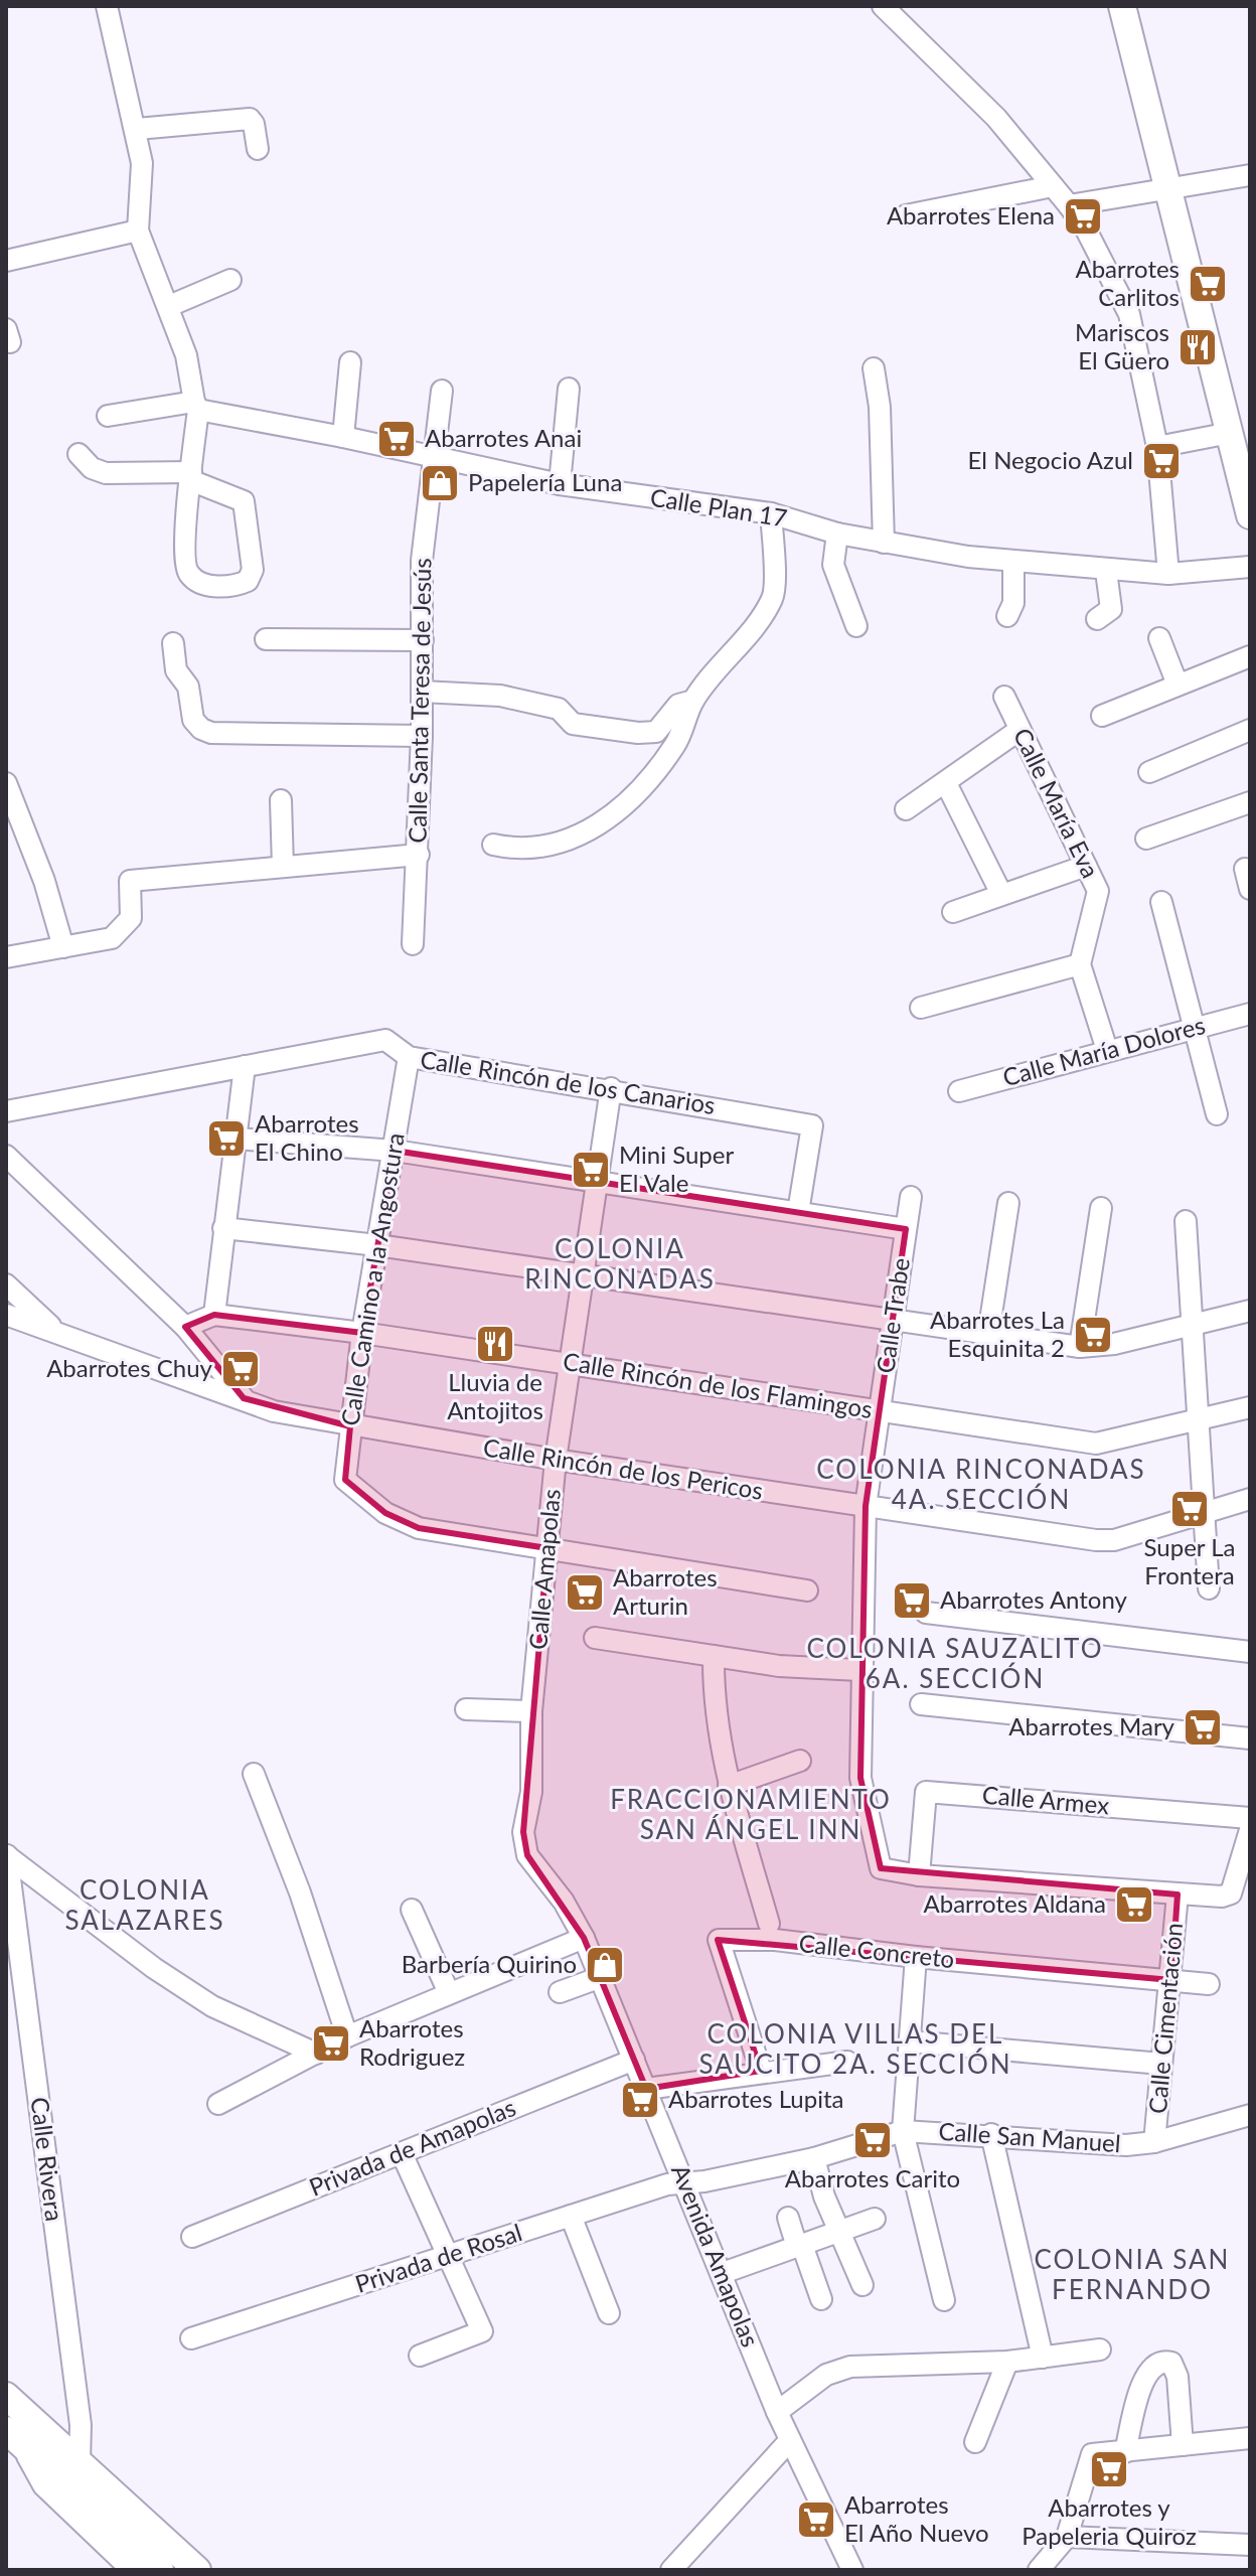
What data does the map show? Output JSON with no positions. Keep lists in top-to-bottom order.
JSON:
{
  "streets": {
    "street": [
      "Calle Plan 17",
      "Calle Santa Teresa de Jesús",
      "Calle María Eva",
      "Calle María Dolores",
      "Calle Rincón de los Canarios",
      "Calle Camino a la Angostura",
      "Calle Trabe",
      "Calle Rincón de los Flamingos",
      "Calle Rincón de los Pericos",
      "Calle Amapolas",
      "Calle Armex",
      "Calle Concreto",
      "Calle Cimentación",
      "Calle San Manuel",
      "Privada de Amapolas",
      "Calle Rivera",
      "Avenida Amapolas",
      "Privada de Rosal"
    ]
  },
  "crossings": [
    ["Calle Plan 17", "Calle Santa Teresa de Jesús"],
    ["Calle Rincón de los Canarios", "Calle Camino a la Angostura"],
    ["Calle Rincón de los Canarios", "Calle Amapolas"],
    ["Calle Camino a la Angostura", "Calle Rincón de los Flamingos"],
    ["Calle Camino a la Angostura", "Calle Rincón de los Pericos"],
    ["Calle Camino a la Angostura", "Calle Amapolas"],
    ["Calle Trabe", "Calle Rincón de los Flamingos"],
    ["Calle Trabe", "Calle Rincón de los Pericos"],
    ["Calle Trabe", "Calle Armex"],
    ["Calle Trabe", "Calle Cimentación"],
    ["Calle Rincón de los Flamingos", "Calle Amapolas"],
    ["Calle Rincón de los Pericos", "Calle Amapolas"],
    ["Calle Amapolas", "Avenida Amapolas"],
    ["Calle Concreto", "Calle Cimentación"],
    ["Calle Cimentación", "Calle San Manuel"],
    ["Calle San Manuel", "Privada de Rosal"],
    ["Privada de Amapolas", "Avenida Amapolas"],
    ["Avenida Amapolas", "Privada de Rosal"]
  ],
  "districts": [
    "COLONIA RINCONADAS",
    "COLONIA RINCONADAS 4A. SECCIÓN",
    "COLONIA SAUZALITO 6A. SECCIÓN",
    "FRACCIONAMIENTO SAN ÁNGEL INN",
    "COLONIA SALAZARES",
    "COLONIA VILLAS DEL SAUCITO 2A. SECCIÓN",
    "COLONIA SAN FERNANDO"
  ],
  "places": {
    "supermarket": [
      "Abarrotes Elena",
      "Abarrotes Carlitos",
      "Abarrotes Anai",
      "El Negocio Azul",
      "Abarrotes El Chino",
      "Mini Super El Vale",
      "Abarrotes La Esquinita 2",
      "Abarrotes Chuy",
      "Super La Frontera",
      "Abarrotes Arturin",
      "Abarrotes Antony",
      "Abarrotes Mary",
      "Abarrotes Aldana",
      "Abarrotes Rodriguez",
      "Abarrotes Lupita",
      "Abarrotes Carito",
      "Abarrotes y Papeleria Quiroz",
      "Abarrotes El Año Nuevo"
    ],
    "restaurant": ["Mariscos El Güero", "Lluvia de Antojitos"],
    "shop": ["Papelería Luna", "Barbería Quirino"]
  }
}
